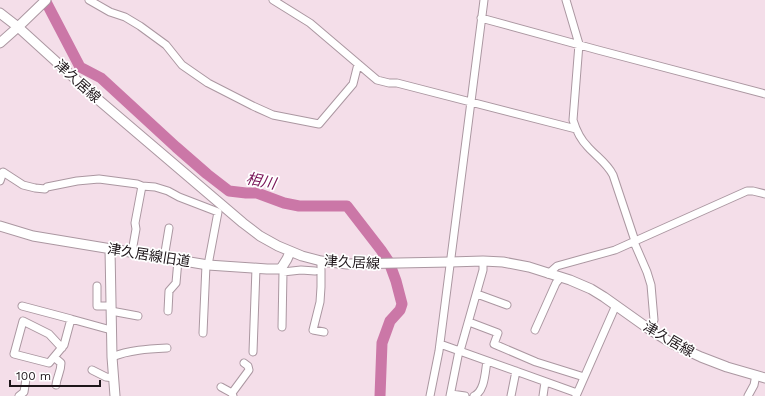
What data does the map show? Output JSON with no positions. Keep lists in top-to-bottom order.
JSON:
{
  "streets": {
    "main road": ["津久居線", "津久居線旧道"]
  },
  "water": ["相川"],
  "scale_bar": "100 m"
}
